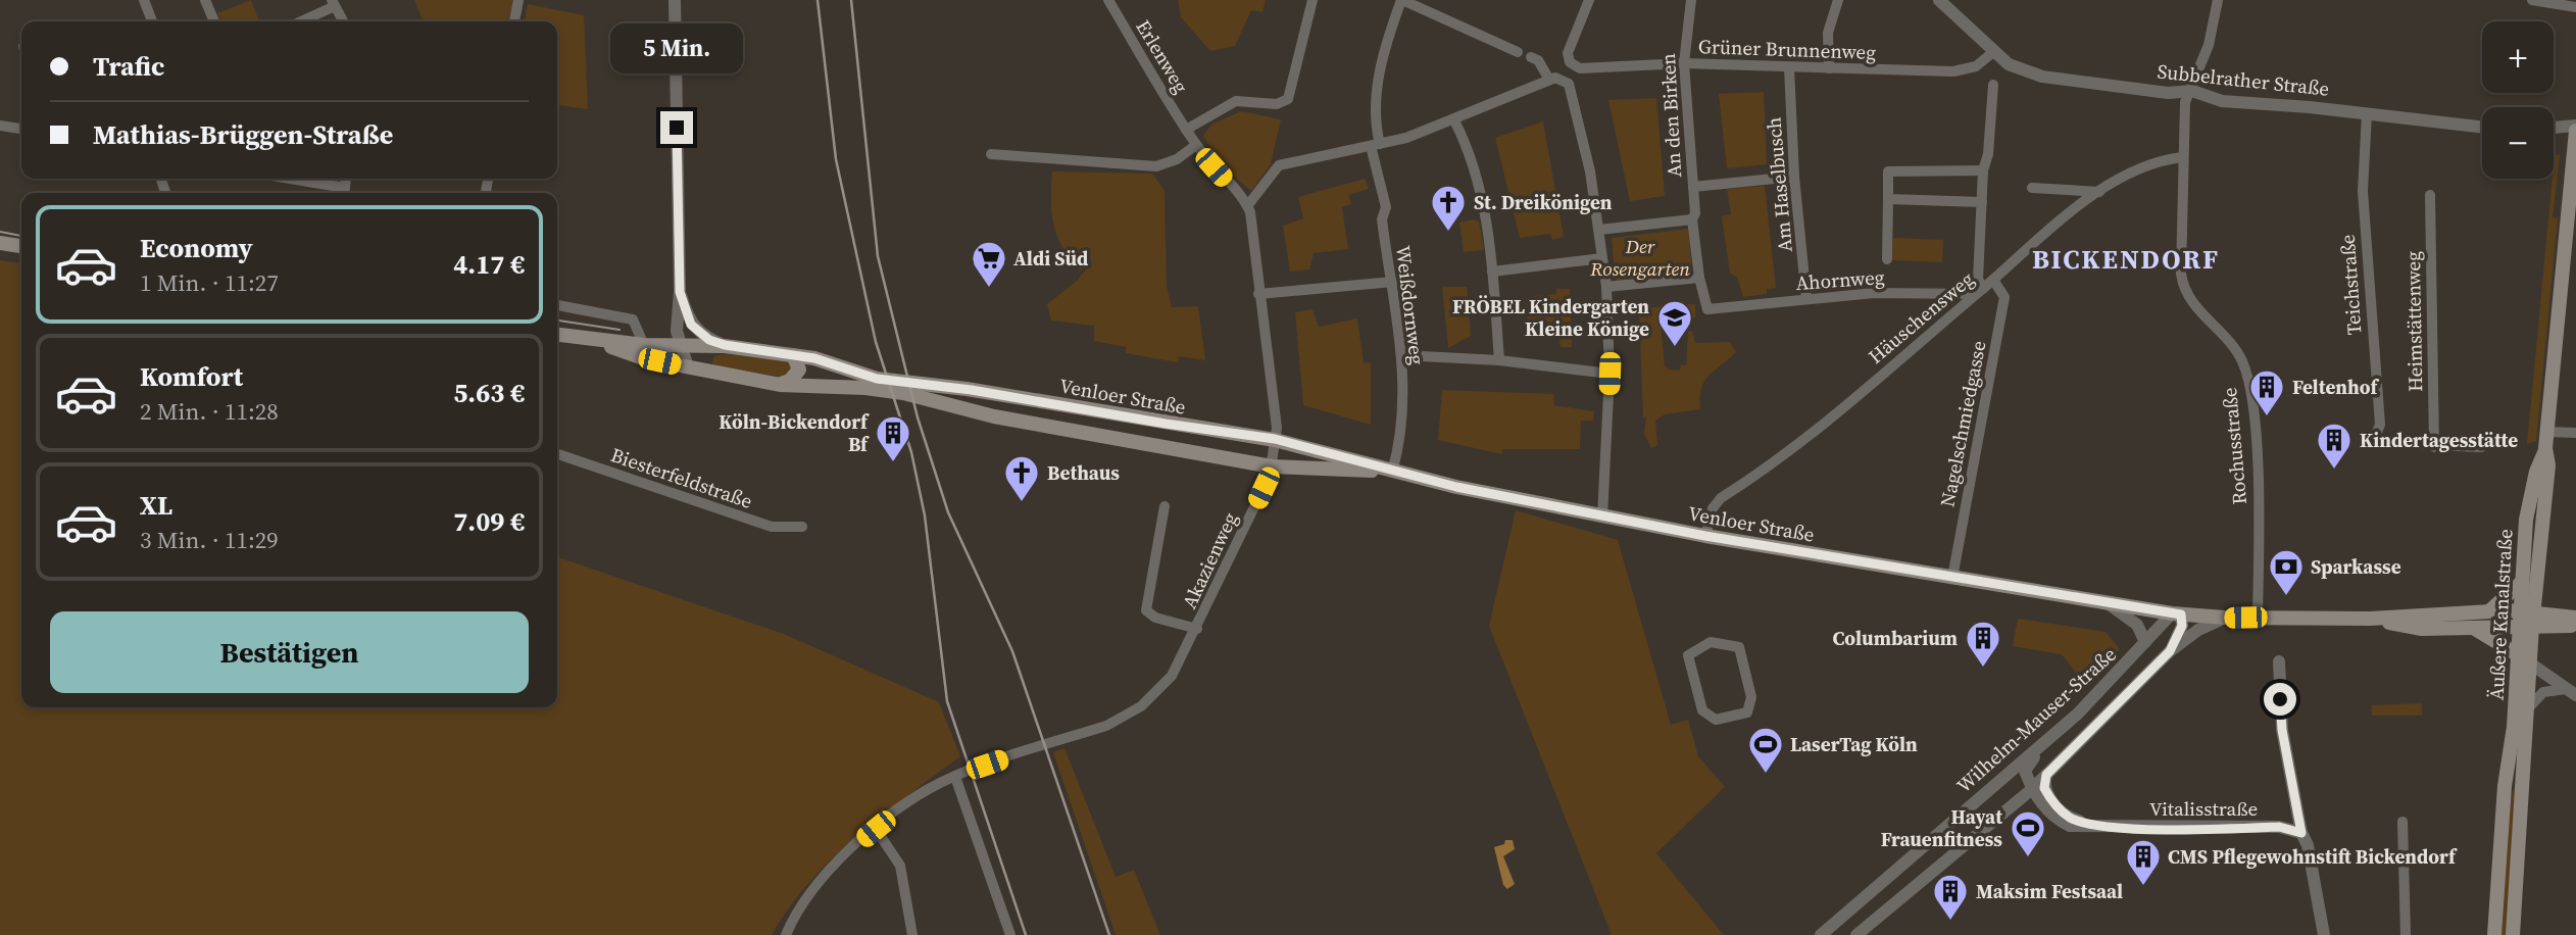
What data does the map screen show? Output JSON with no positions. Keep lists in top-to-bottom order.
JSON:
{
  "streets": {
    "main road": ["Venloer Straße", "Äußere Kanalstraße"],
    "street": [
      "Grüner Brunnenweg",
      "Erlenweg",
      "Subbelrather Straße",
      "An den Birken",
      "Am Haselbusch",
      "Ahornweg",
      "Teichstraße",
      "Weißdornweg",
      "Häuschensweg",
      "Heimstättenweg",
      "Nagelschmiedgasse",
      "Rochusstraße",
      "Biesterfeldstraße",
      "Akazienweg",
      "Wilhelm-Mauser-Straße",
      "Vitalisstraße"
    ]
  },
  "crossings": [
    ["Grüner Brunnenweg", "Subbelrather Straße"],
    ["Grüner Brunnenweg", "An den Birken"],
    ["Grüner Brunnenweg", "Am Haselbusch"],
    ["Subbelrather Straße", "Teichstraße"],
    ["Subbelrather Straße", "Rochusstraße"],
    ["An den Birken", "Ahornweg"],
    ["Am Haselbusch", "Ahornweg"],
    ["Ahornweg", "Häuschensweg"],
    ["Ahornweg", "Nagelschmiedgasse"],
    ["Teichstraße", "Heimstättenweg"],
    ["Weißdornweg", "Venloer Straße"],
    ["Häuschensweg", "Venloer Straße"],
    ["Häuschensweg", "Nagelschmiedgasse"],
    ["Häuschensweg", "Rochusstraße"],
    ["Venloer Straße", "Nagelschmiedgasse"],
    ["Venloer Straße", "Rochusstraße"],
    ["Venloer Straße", "Akazienweg"],
    ["Venloer Straße", "Äußere Kanalstraße"],
    ["Venloer Straße", "Wilhelm-Mauser-Straße"]
  ],
  "districts": ["BICKENDORF"],
  "parks": ["Der Rosengarten"],
  "places": {
    "church": ["St. Dreikönigen", "Bethaus"],
    "supermarket": ["Aldi Süd"],
    "school or university": ["FRÖBEL Kindergarten Kleine Könige"],
    "building": [
      "Feltenhof",
      "Köln-Bickendorf Bf",
      "Kindertagesstätte",
      "Columbarium",
      "CMS Pflegewohnstift Bickendorf",
      "Maksim Festsaal"
    ],
    "bank": ["Sparkasse"],
    "sports": ["LaserTag Köln", "Hayat Frauenfitness"]
  },
  "page": {
    "map_buttons": ["+", "−"],
    "banner": ["Trafic", "Mathias-Brüggen-Straße"],
    "bubble": "5 Min.",
    "list": [
      {
        "name": "Economy",
        "note": "1 Min. · 11:27",
        "value": "4.17 €"
      },
      {
        "name": "Komfort",
        "note": "2 Min. · 11:28",
        "value": "5.63 €"
      },
      {
        "name": "XL",
        "note": "3 Min. · 11:29",
        "value": "7.09 €"
      }
    ],
    "buttons": "Bestätigen"
  }
}
